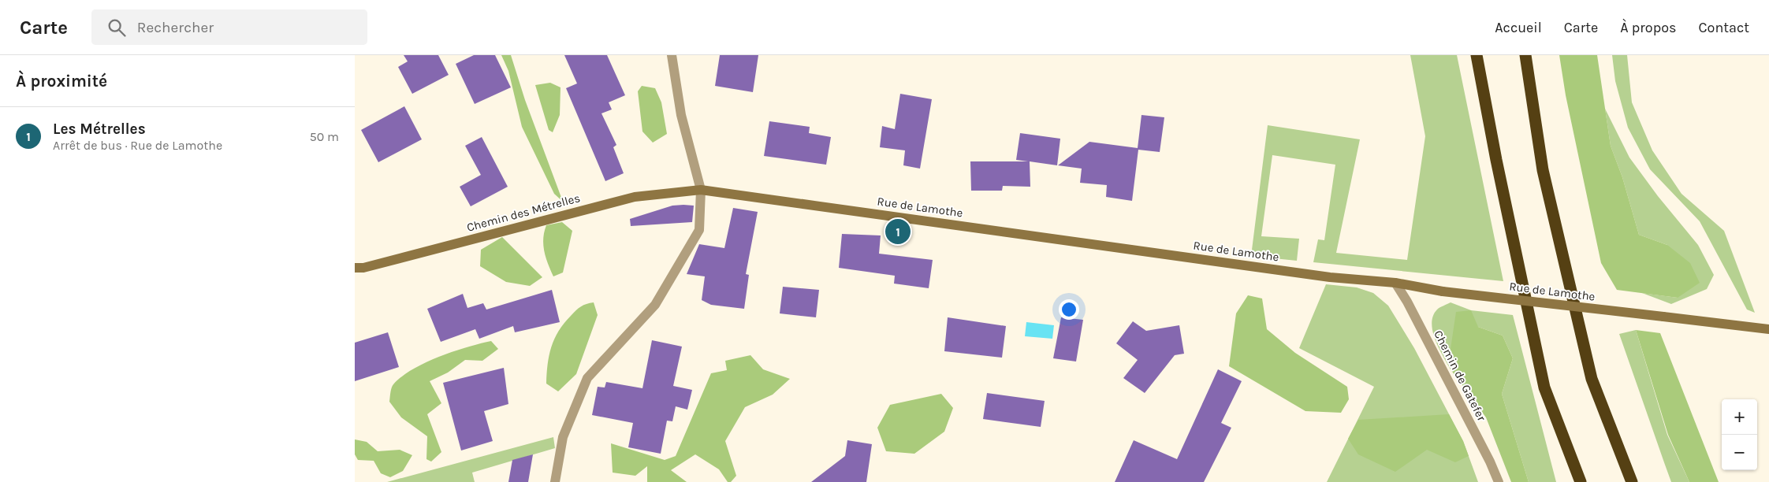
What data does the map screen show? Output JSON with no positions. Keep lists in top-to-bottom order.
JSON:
{
  "streets": {
    "street": ["Rue de Lamothe", "Chemin des Métrelles", "Chemin de Gatefer"]
  },
  "crossings": [
    ["Rue de Lamothe", "Chemin des Métrelles"],
    ["Rue de Lamothe", "Chemin de Gatefer"]
  ],
  "page": {
    "header": "Carte",
    "search": "Rechercher",
    "nav": [
      "Accueil",
      "Carte",
      "À propos",
      "Contact"
    ],
    "heading": "À proximité",
    "list": [
      {
        "mark": "1",
        "name": "Les Métrelles",
        "note": "Arrêt de bus · Rue de Lamothe",
        "value": "50 m"
      }
    ],
    "pins": "1",
    "map_buttons": ["+", "−"]
  }
}
